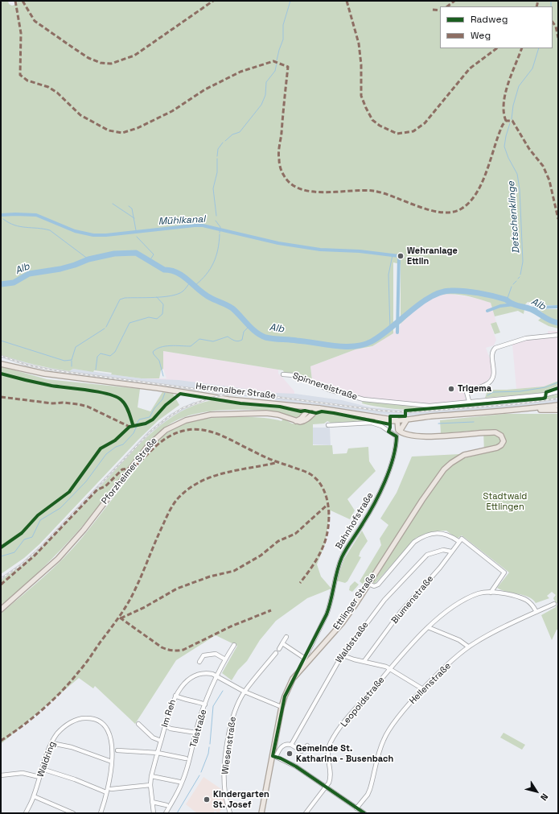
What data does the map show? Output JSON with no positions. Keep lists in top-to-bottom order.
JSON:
{
  "streets": {
    "main road": ["Herrenalber Straße", "Pforzheimer Straße", "Ettlinger Straße"],
    "street": [
      "Spinnereistraße",
      "Bahnhofstraße",
      "Blumenstraße",
      "Waldstraße",
      "Hellenstraße",
      "Leopoldstraße",
      "Im Reh",
      "Talstraße",
      "Wiesenstraße",
      "Waldring"
    ]
  },
  "crossings": [
    ["Bahnhofstraße", "Ettlinger Straße"],
    ["Blumenstraße", "Waldstraße"],
    ["Ettlinger Straße", "Waldstraße"],
    ["Ettlinger Straße", "Im Reh"],
    ["Hellenstraße", "Leopoldstraße"],
    ["Im Reh", "Talstraße"],
    ["Im Reh", "Wiesenstraße"]
  ],
  "water": ["Detschenklinge", "Mühlkanal", "Alb"],
  "parks": ["Stadtwald Ettlingen"],
  "places": [
    "Wehranlage Ettlin",
    "Trigema",
    "Gemeinde St. Katharina - Busenbach",
    "Kindergarten St. Josef"
  ],
  "legend": ["Radweg", "Weg"],
  "north": "bottom right"
}
